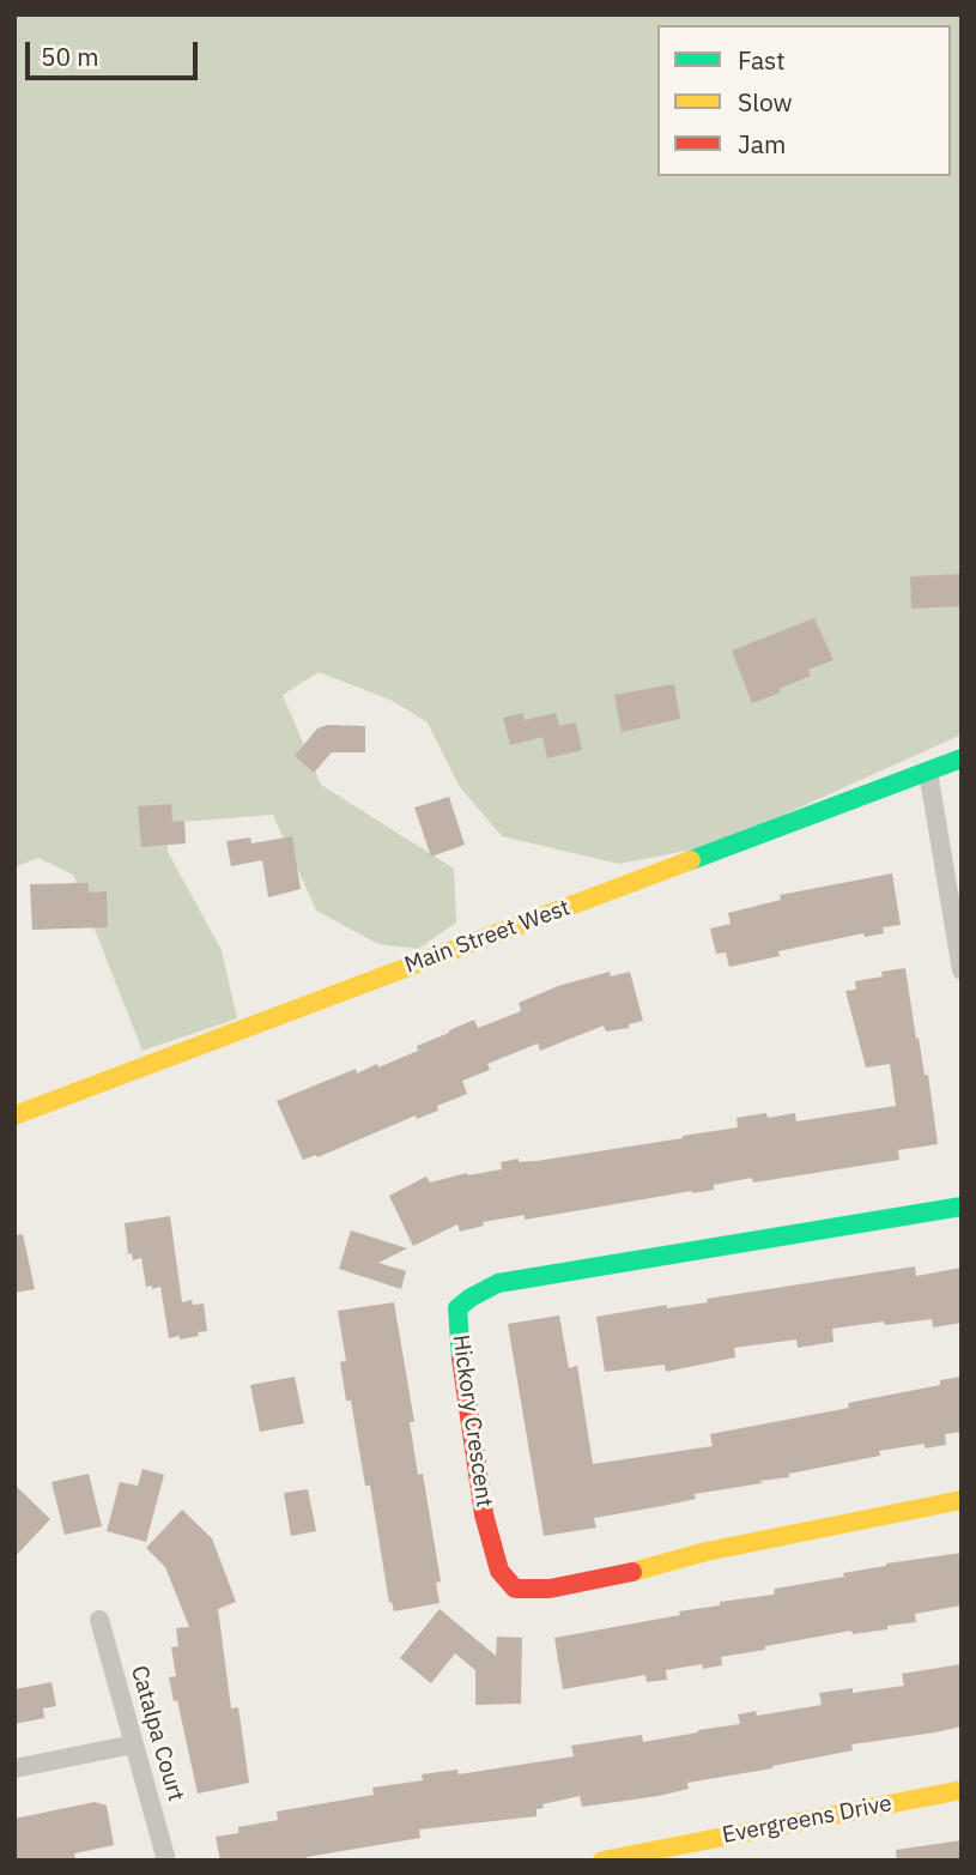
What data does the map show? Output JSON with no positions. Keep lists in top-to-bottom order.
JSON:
{
  "streets": {
    "street": [
      "Main Street West",
      "Hickory Crescent",
      "Catalpa Court",
      "Evergreens Drive"
    ]
  },
  "legend": ["Fast", "Slow", "Jam"],
  "scale_bar": "50 m"
}
